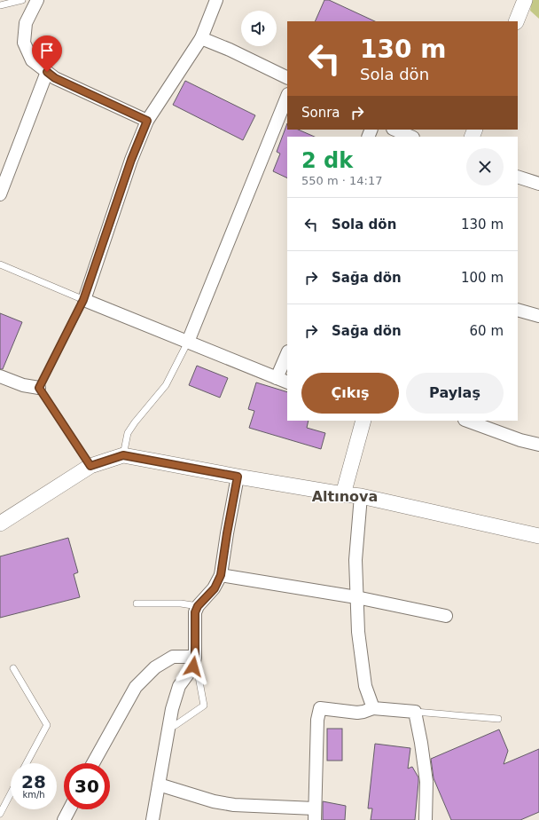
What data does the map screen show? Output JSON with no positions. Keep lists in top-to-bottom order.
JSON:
{
  "districts": ["Altınova"],
  "page": {
    "turn": ["130 m", "Sola dön"],
    "then": "Sonra",
    "heading": ["2 dk", "550 m · 14:17"],
    "list": [
      {
        "name": "Sola dön",
        "value": "130 m"
      },
      {
        "name": "Sağa dön",
        "value": "100 m"
      },
      {
        "name": "Sağa dön",
        "value": "60 m"
      }
    ],
    "buttons": ["Çıkış", "Paylaş"],
    "speed": "28 km/h",
    "limit": "30"
  }
}
